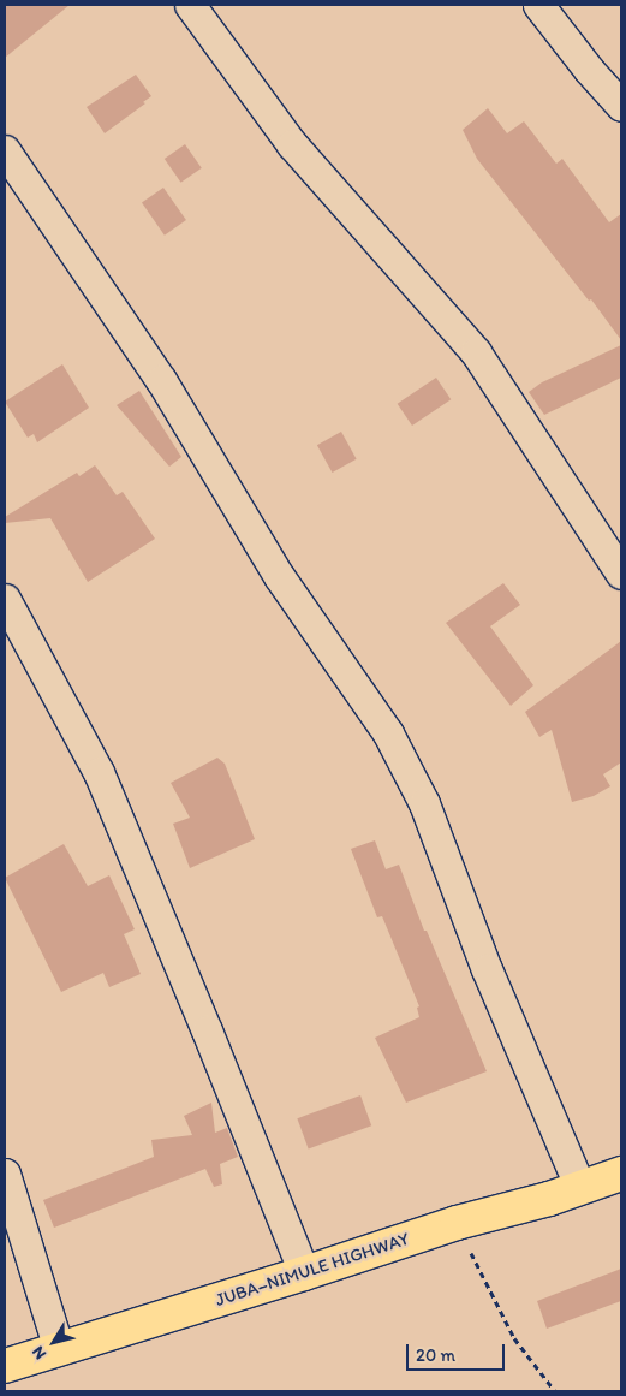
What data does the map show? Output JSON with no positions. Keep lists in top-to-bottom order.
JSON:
{
  "streets": {
    "main road": ["JUBA–NIMULE HIGHWAY"]
  },
  "scale_bar": "20 m",
  "north": "bottom left"
}
